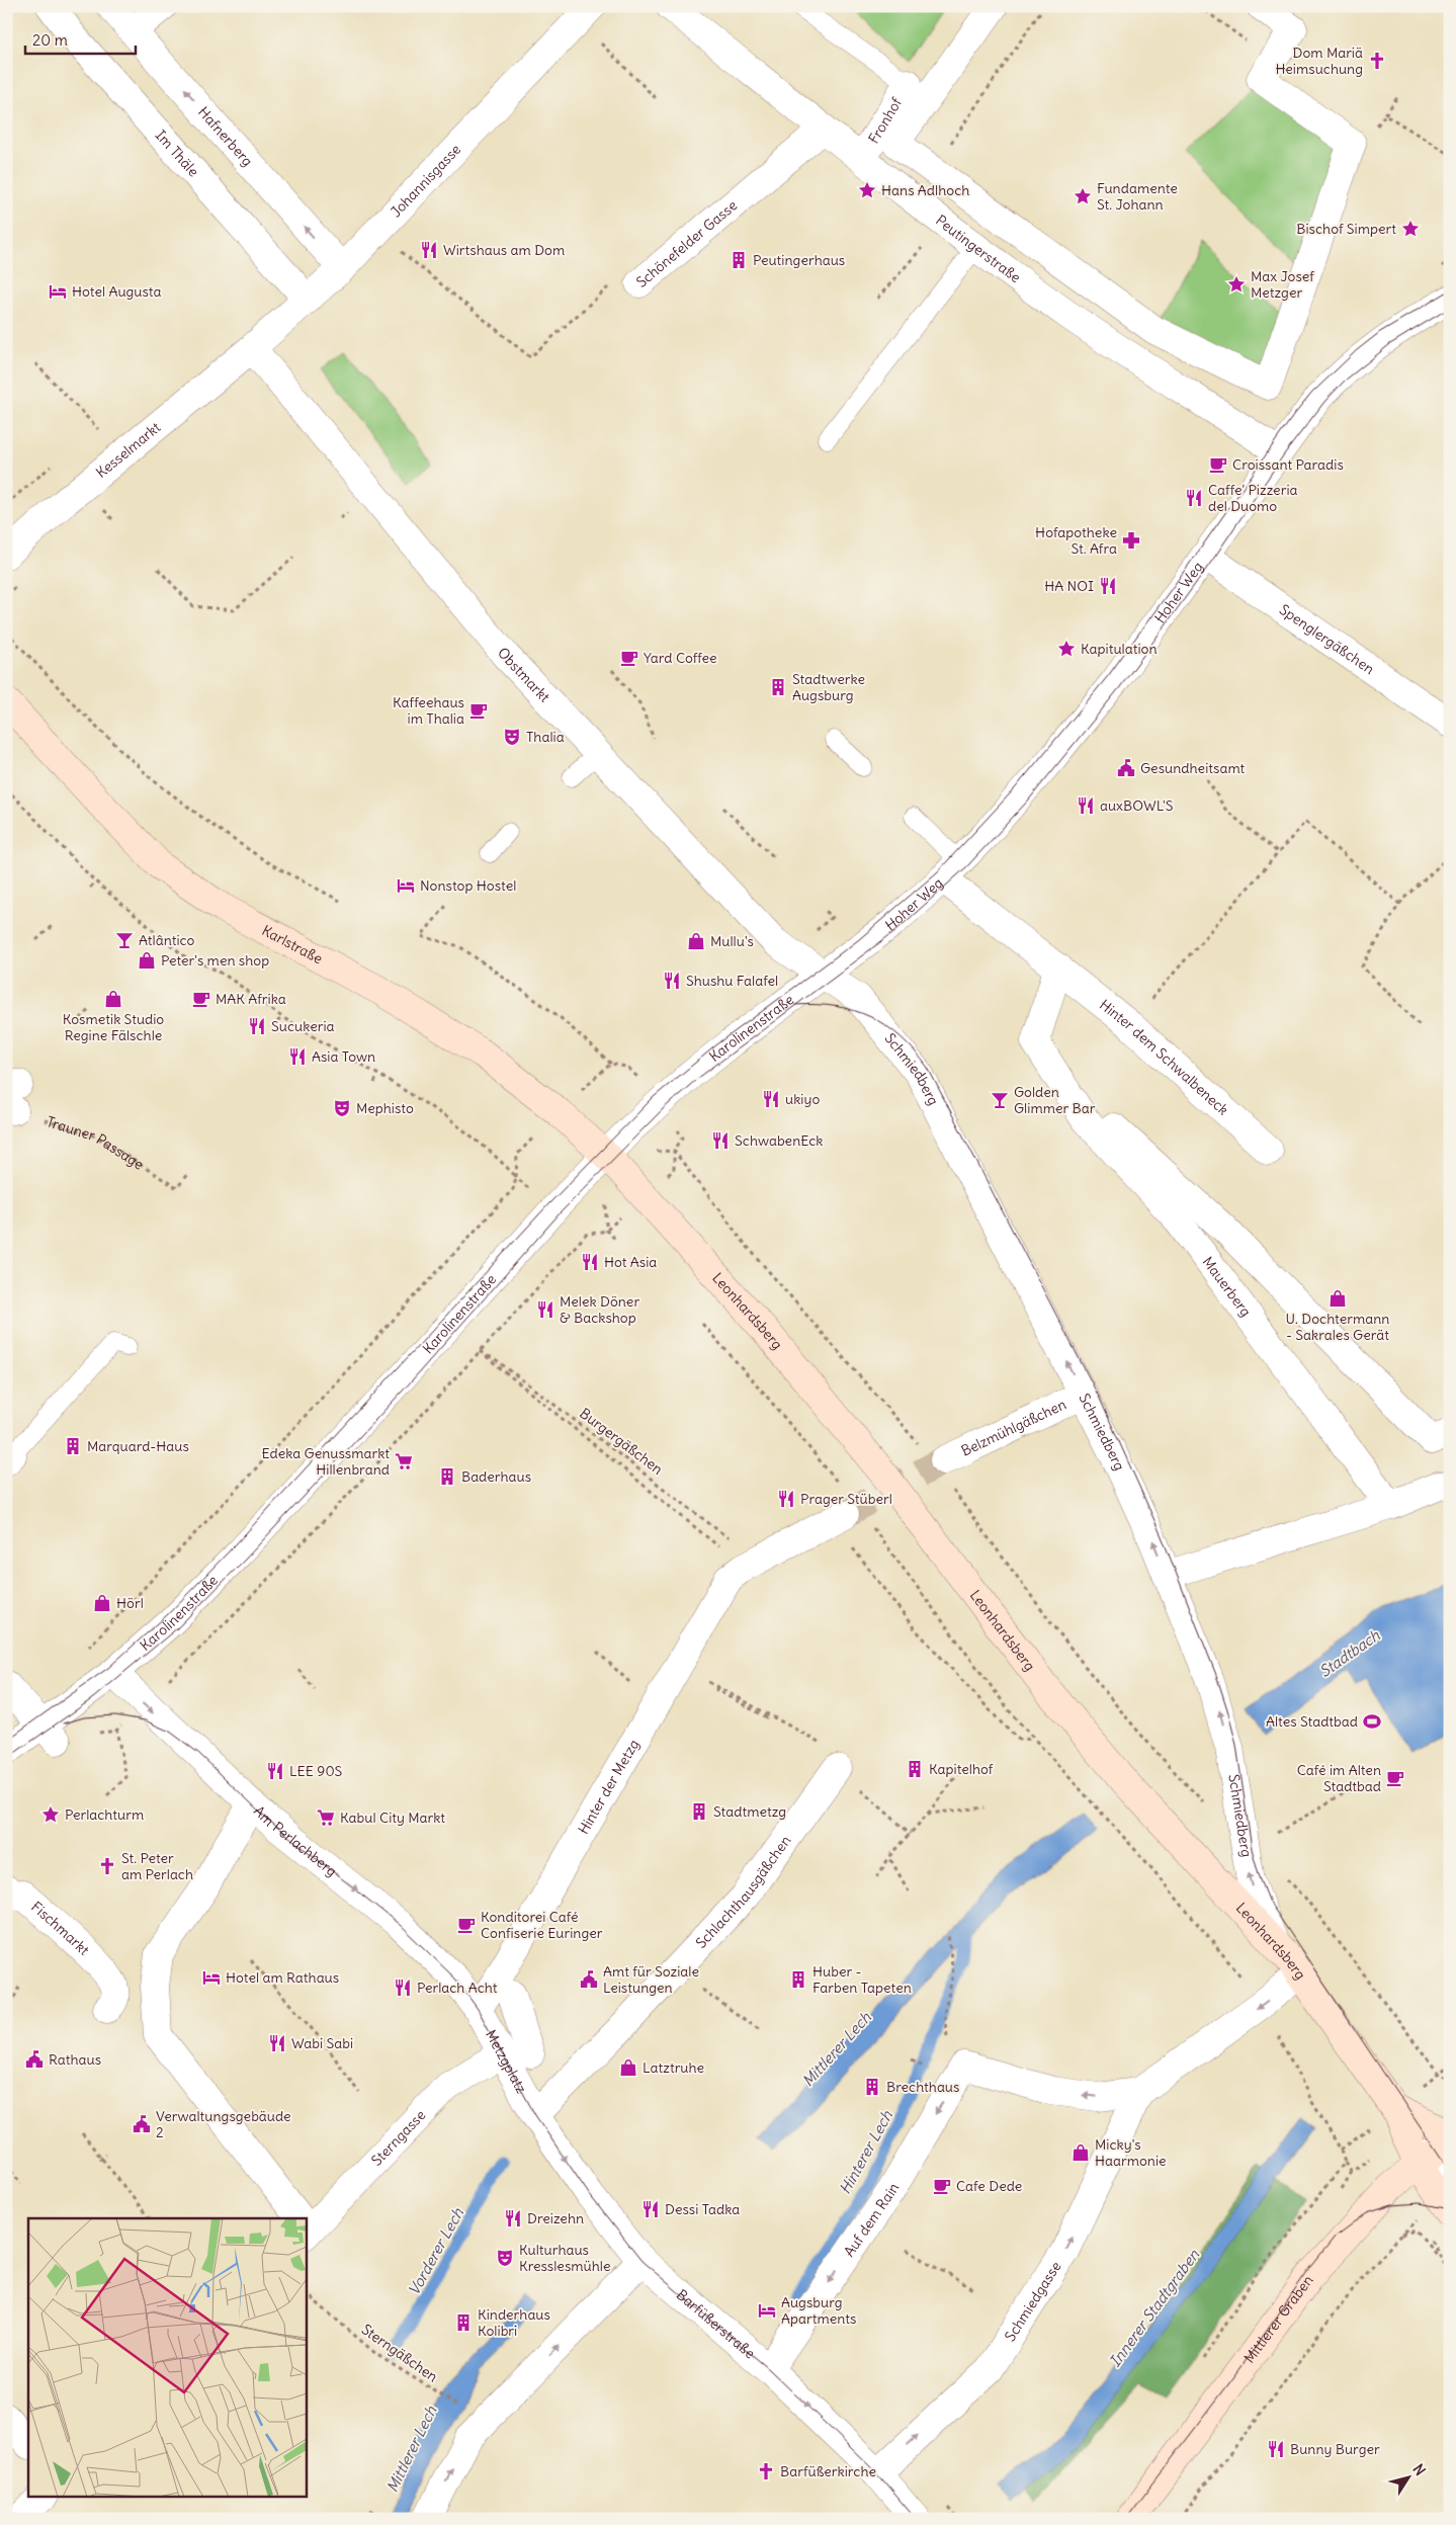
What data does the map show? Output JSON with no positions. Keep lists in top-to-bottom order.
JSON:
{
  "streets": {
    "street": [
      "Fronhof",
      "Hafnerberg",
      "Im Thäle",
      "Johannisgasse",
      "Schönefelder Gasse",
      "Peutingerstraße",
      "Kesselmarkt",
      "Hoher Weg",
      "Spenglergäßchen",
      "Obstmarkt",
      "Karlstraße",
      "Karolinenstraße",
      "Hinter dem Schwalbeneck",
      "Schmiedberg",
      "Mauerberg",
      "Leonhardsberg",
      "Belzmühlgäßchen",
      "Hinter der Metzg",
      "Am Perlachberg",
      "Schlachthausgäßchen",
      "Fischmarkt",
      "Metzgplatz",
      "Sterngasse",
      "Auf dem Rain",
      "Schmiedgasse",
      "Mittlerer Graben",
      "Barfüßerstraße"
    ],
    "path": ["Trauner Passage", "Burgergäßchen", "Sterngäßchen"]
  },
  "crossings": [
    ["Fronhof", "Peutingerstraße"],
    ["Hafnerberg", "Johannisgasse"],
    ["Im Thäle", "Johannisgasse"],
    ["Johannisgasse", "Kesselmarkt"],
    ["Johannisgasse", "Obstmarkt"],
    ["Schönefelder Gasse", "Peutingerstraße"],
    ["Peutingerstraße", "Hoher Weg"],
    ["Kesselmarkt", "Obstmarkt"],
    ["Hoher Weg", "Spenglergäßchen"],
    ["Hoher Weg", "Obstmarkt"],
    ["Hoher Weg", "Karolinenstraße"],
    ["Hoher Weg", "Hinter dem Schwalbeneck"],
    ["Hoher Weg", "Schmiedberg"],
    ["Obstmarkt", "Karolinenstraße"],
    ["Obstmarkt", "Schmiedberg"],
    ["Karlstraße", "Karolinenstraße"],
    ["Karlstraße", "Leonhardsberg"],
    ["Karolinenstraße", "Schmiedberg"],
    ["Karolinenstraße", "Leonhardsberg"],
    ["Karolinenstraße", "Am Perlachberg"],
    ["Hinter dem Schwalbeneck", "Mauerberg"],
    ["Schmiedberg", "Leonhardsberg"],
    ["Schmiedberg", "Belzmühlgäßchen"],
    ["Leonhardsberg", "Schmiedgasse"],
    ["Leonhardsberg", "Mittlerer Graben"],
    ["Burgergäßchen", "Hinter der Metzg"],
    ["Hinter der Metzg", "Am Perlachberg"],
    ["Hinter der Metzg", "Metzgplatz"],
    ["Am Perlachberg", "Metzgplatz"],
    ["Schlachthausgäßchen", "Metzgplatz"],
    ["Schlachthausgäßchen", "Barfüßerstraße"],
    ["Metzgplatz", "Sterngasse"],
    ["Metzgplatz", "Barfüßerstraße"],
    ["Auf dem Rain", "Schmiedgasse"],
    ["Auf dem Rain", "Barfüßerstraße"],
    ["Schmiedgasse", "Barfüßerstraße"]
  ],
  "one_way": [
    "Hafnerberg",
    "Schmiedberg",
    "Am Perlachberg",
    "Auf dem Rain",
    "Barfüßerstraße"
  ],
  "water": [
    "Stadtbach",
    "Mittlerer Lech",
    "Hinterer Lech",
    "Vorderer Lech",
    "Innerer Stadtgraben"
  ],
  "places": {
    "church": ["Dom Mariä Heimsuchung", "St. Peter am Perlach", "Barfüßerkirche"],
    "place": [
      "Hans Adlhoch",
      "Fundamente St. Johann",
      "Bischof Simpert",
      "Max Josef Metzger",
      "Kapitulation",
      "Perlachturm"
    ],
    "restaurant": [
      "Wirtshaus am Dom",
      "Caffe' Pizzeria del Duomo",
      "HA NOI",
      "auxBOWL'S",
      "Shushu Falafel",
      "Sucukeria",
      "Asia Town",
      "ukiyo",
      "SchwabenEck",
      "Hot Asia",
      "Melek Döner & Backshop",
      "Prager Stüberl",
      "LEE 90S",
      "Perlach Acht",
      "Wabi Sabi",
      "Dessi Tadka",
      "Dreizehn",
      "Bunny Burger"
    ],
    "building": [
      "Peutingerhaus",
      "Stadtwerke Augsburg",
      "Marquard-Haus",
      "Baderhaus",
      "Kapitelhof",
      "Stadtmetzg",
      "Huber - Farben Tapeten",
      "Brechthaus",
      "Kinderhaus Kolibri"
    ],
    "hotel": [
      "Hotel Augusta",
      "Nonstop Hostel",
      "Hotel am Rathaus",
      "Augsburg Apartments"
    ],
    "cafe": [
      "Croissant Paradis",
      "Yard Coffee",
      "Kaffeehaus im Thalia",
      "MAK Afrika",
      "Café im Alten Stadtbad",
      "Konditorei Café Confiserie Euringer",
      "Cafe Dede"
    ],
    "pharmacy": ["Hofapotheke St. Afra"],
    "theatre": ["Thalia", "Mephisto", "Kulturhaus Kresslesmühle"],
    "public building": [
      "Gesundheitsamt",
      "Amt für Soziale Leistungen",
      "Rathaus",
      "Verwaltungsgebäude 2"
    ],
    "bar": ["Atlântico", "Golden Glimmer Bar"],
    "shop": [
      "Mullu's",
      "Peter's men shop",
      "Kosmetik Studio Regine Fälschle",
      "U. Dochtermann - Sakrales Gerät",
      "Hörl",
      "Latztruhe",
      "Micky's Haarmonie"
    ],
    "supermarket": ["Edeka Genussmarkt Hillenbrand", "Kabul City Markt"],
    "sports": ["Altes Stadtbad"]
  },
  "scale_bar": "20 m",
  "north": "top right"
}
